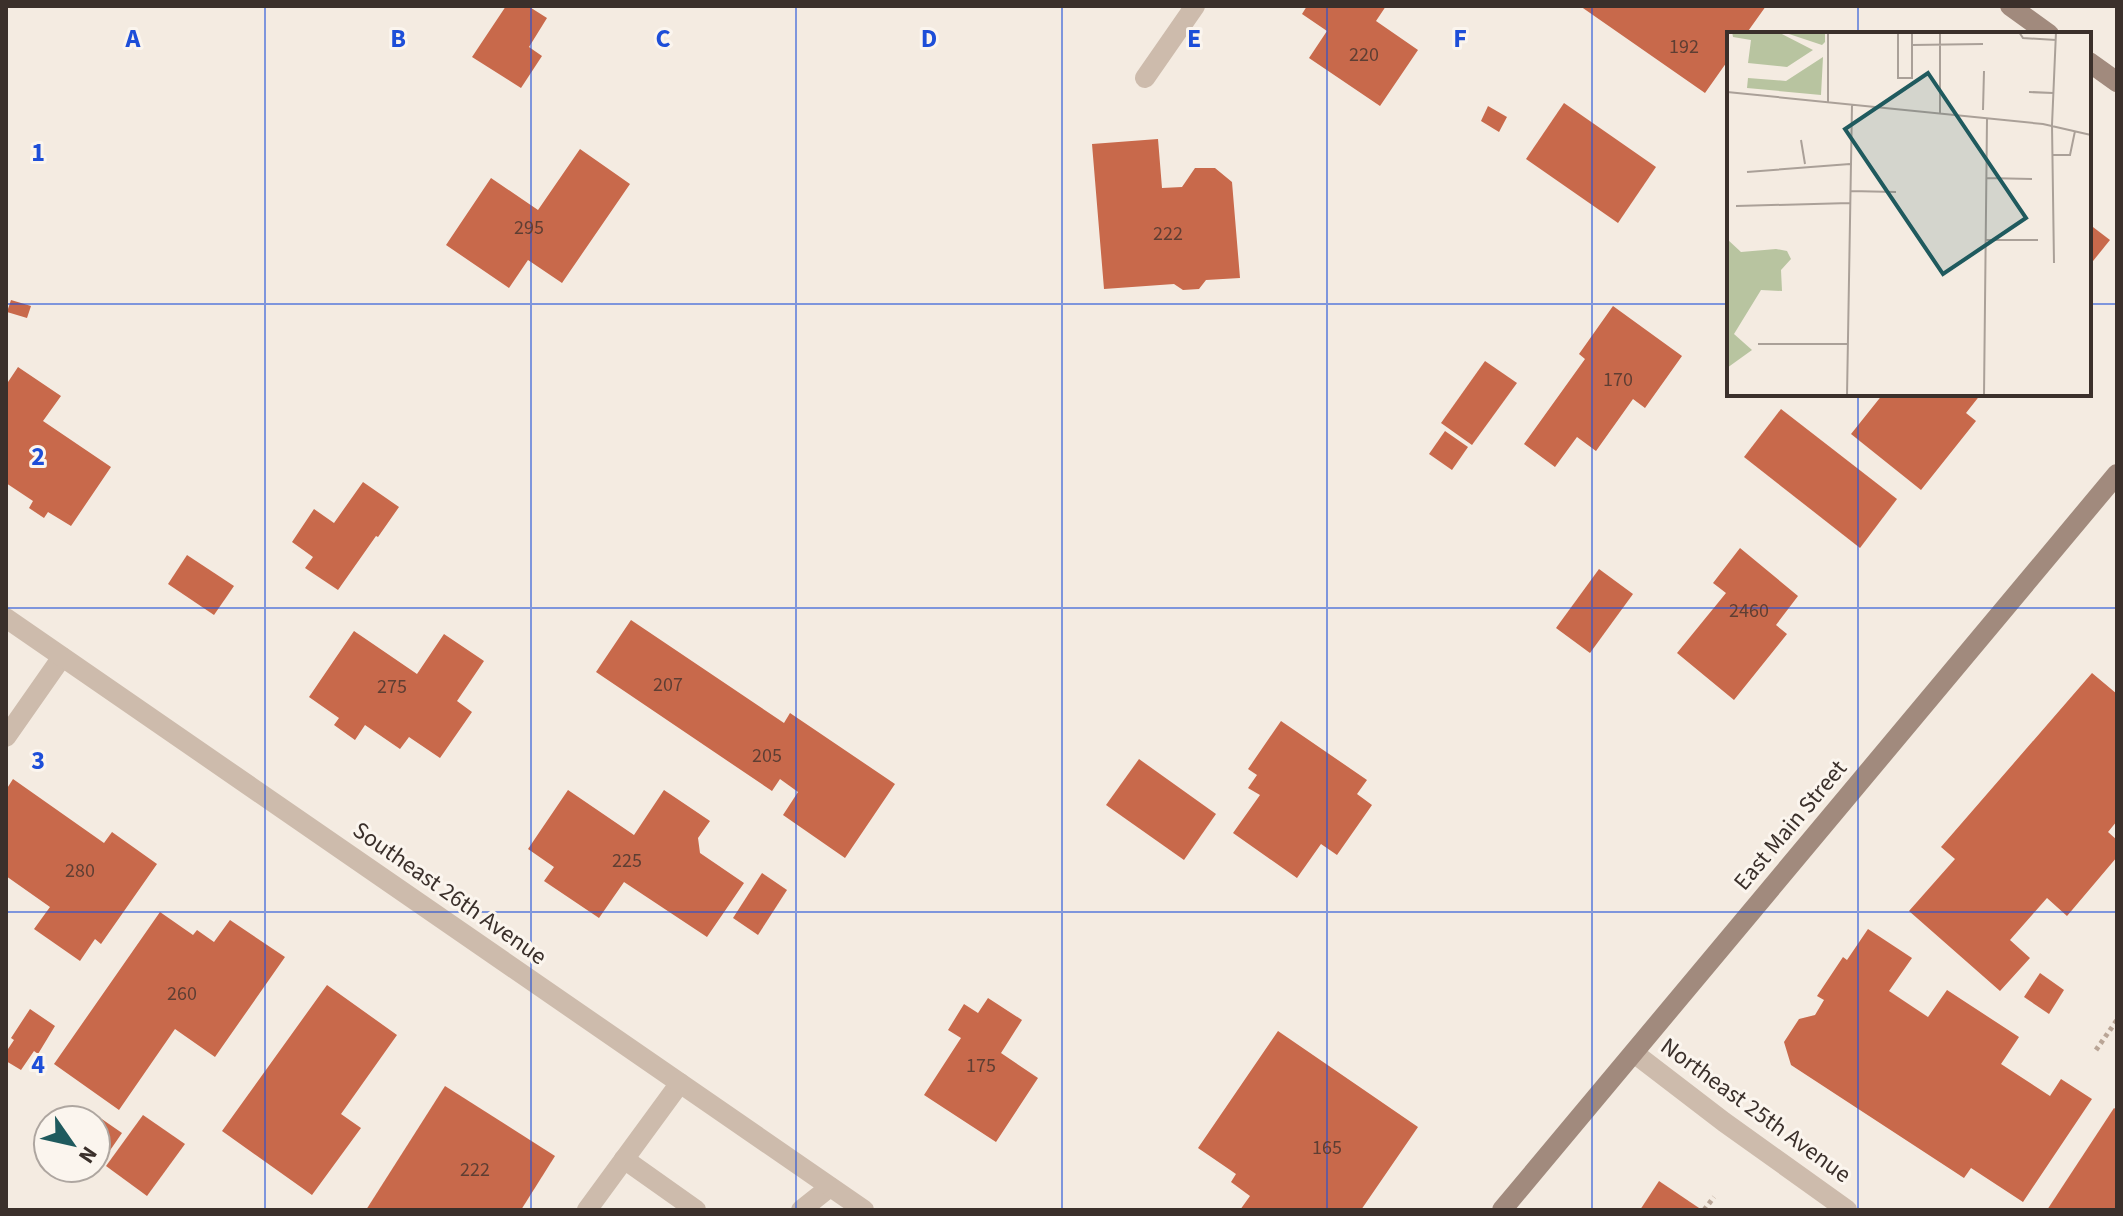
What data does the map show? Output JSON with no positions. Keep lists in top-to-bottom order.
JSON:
{
  "streets": {
    "main road": ["East Main Street"],
    "street": ["Southeast 26th Avenue", "Northeast 25th Avenue"]
  },
  "crossings": [
    ["East Main Street", "Northeast 25th Avenue"]
  ],
  "house_numbers": [
    "192",
    "220",
    "295",
    "222",
    "170",
    "2460",
    "207",
    "275",
    "205",
    "225",
    "280",
    "260",
    "175",
    "165",
    "222"
  ],
  "north": "bottom right",
  "grid": {
    "columns": [
      "A",
      "B",
      "C",
      "D",
      "E",
      "F"
    ],
    "rows": [
      "1",
      "2",
      "3",
      "4"
    ]
  }
}
